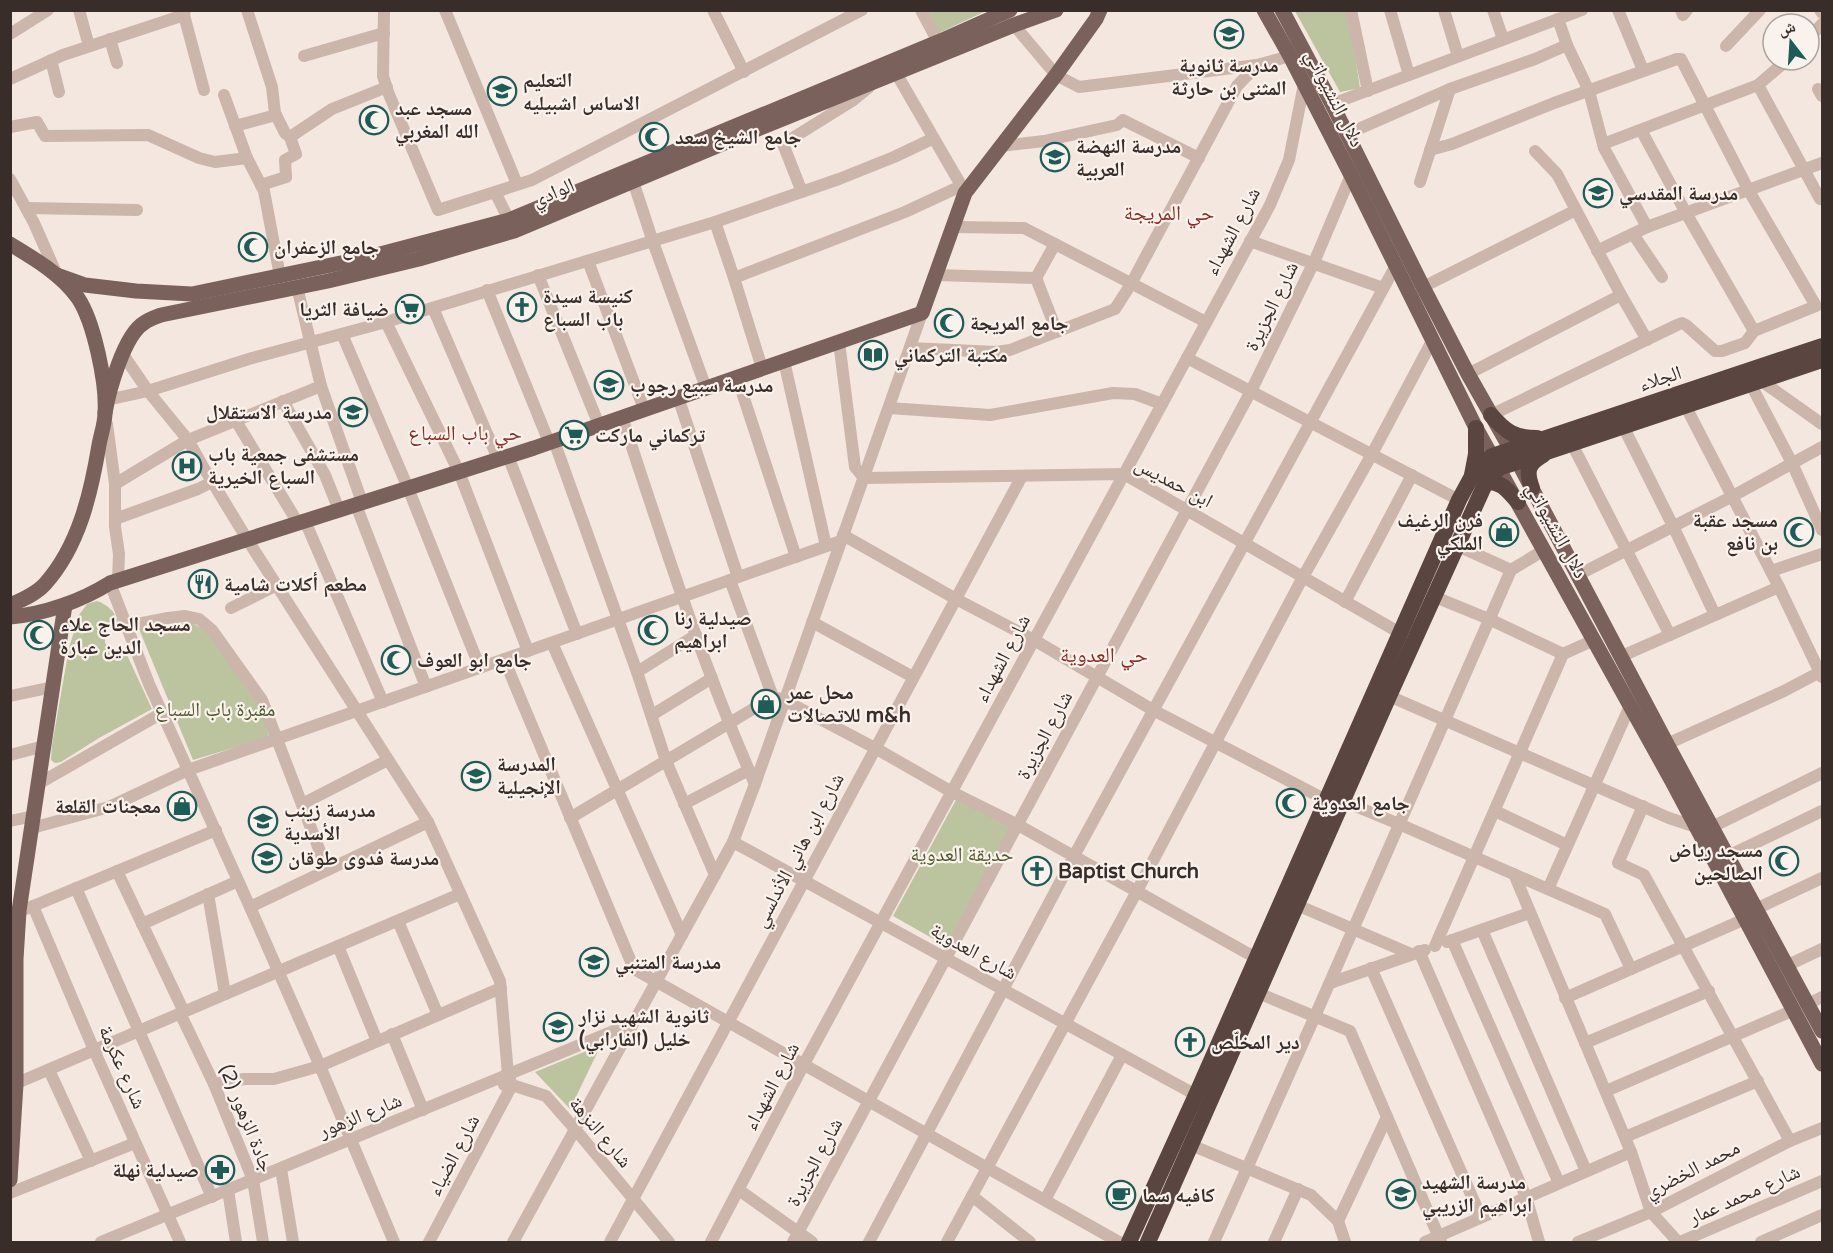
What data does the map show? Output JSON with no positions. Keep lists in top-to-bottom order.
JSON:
{
  "streets": {
    "highway": ["الجلاء"],
    "main road": ["دلال النشيواتي", "الوادي"],
    "street": [
      "شارع الشهداء",
      "شارع الجزيرة",
      "ابن حمديس",
      "شارع ابن هاني الأندلسي",
      "شارع العدوية",
      "شارع عكرمة",
      "شارع الزهور",
      "جادة الزهور (2)",
      "شارع النزهة",
      "شارع الضياء",
      "محمد الخضري",
      "شارع محمد عمار"
    ]
  },
  "crossings": [
    ["دلال النشيواتي", "شارع الشهداء"],
    ["دلال النشيواتي", "شارع الجزيرة"],
    ["دلال النشيواتي", "الجلاء"],
    ["شارع الشهداء", "ابن حمديس"],
    ["شارع الشهداء", "شارع العدوية"],
    ["شارع الجزيرة", "ابن حمديس"],
    ["شارع الجزيرة", "شارع العدوية"],
    ["ابن حمديس", "شارع ابن هاني الأندلسي"],
    ["شارع ابن هاني الأندلسي", "شارع العدوية"],
    ["شارع ابن هاني الأندلسي", "شارع النزهة"],
    ["شارع عكرمة", "شارع الزهور"],
    ["شارع الزهور", "جادة الزهور (2)"],
    ["شارع الزهور", "شارع النزهة"],
    ["شارع النزهة", "شارع الضياء"]
  ],
  "districts": ["حي المريجة", "حي باب السباع", "حي العدوية"],
  "parks": ["مقبرة باب السباع", "حديقة العدوية"],
  "places": {
    "school or university": [
      "مدرسة ثانوية المثنى بن حارثة",
      "التعلیم الاساس اشبیلیه",
      "مدرسة النهضة العربية",
      "مدرسة المقدسي",
      "مدرسة سبيع رجوب",
      "مدرسة الاستقلال",
      "المدرسة الإنجيلية",
      "مدرسة زينب الأسدية",
      "مدرسة فدوى طوقان",
      "مدرسة المتنبي",
      "ثانوية الشهيد نزار خليل (الفارابي)",
      "مدرسة الشهيد ابراهيم الزريبي"
    ],
    "mosque": [
      "مسجد عبد الله المغربي",
      "جامع الشيخ سعد",
      "جامع الزعفران",
      "جامع المريجة",
      "مسجد عقبة بن نافع",
      "صيدلية رنا ابراهيم",
      "مسجد الحاج علاء الدين عبارة",
      "جامع ابو العوف",
      "جامع العدوية",
      "مسجد رياض الصالحين"
    ],
    "church": ["كنيسة سيدة باب السباع", "Baptist Church", "دير المخلّص"],
    "supermarket": ["ضيافة الثريا", "تركماني ماركت"],
    "library": ["مكتبة التركماني"],
    "hospital": ["مستشفى جمعية باب السباع الخيرية"],
    "shop": ["فرن الرغيف الملكي", "محل عمر للاتصالات m&h", "معجنات القلعة"],
    "restaurant": ["مطعم أكلات شامية"],
    "pharmacy": ["صيدلية نهلة"],
    "cafe": ["كافيه سما"]
  },
  "north": "top"
}
